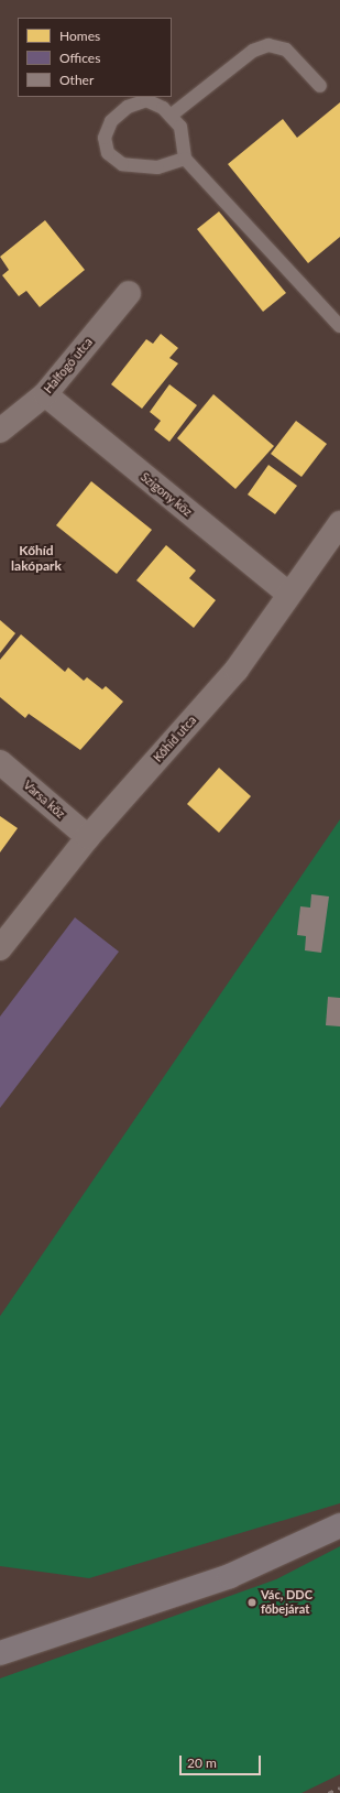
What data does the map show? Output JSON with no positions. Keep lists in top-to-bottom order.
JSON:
{
  "streets": {
    "street": [
      "Halfogó utca",
      "Szigony köz",
      "Kőhíd utca",
      "Varsa köz"
    ]
  },
  "crossings": [
    ["Halfogó utca", "Szigony köz"],
    ["Szigony köz", "Kőhíd utca"],
    ["Kőhíd utca", "Varsa köz"]
  ],
  "districts": ["Kőhíd lakópark"],
  "places": ["Vác, DDC főbejárat"],
  "legend": ["Homes", "Offices", "Other"],
  "scale_bar": "20 m"
}
